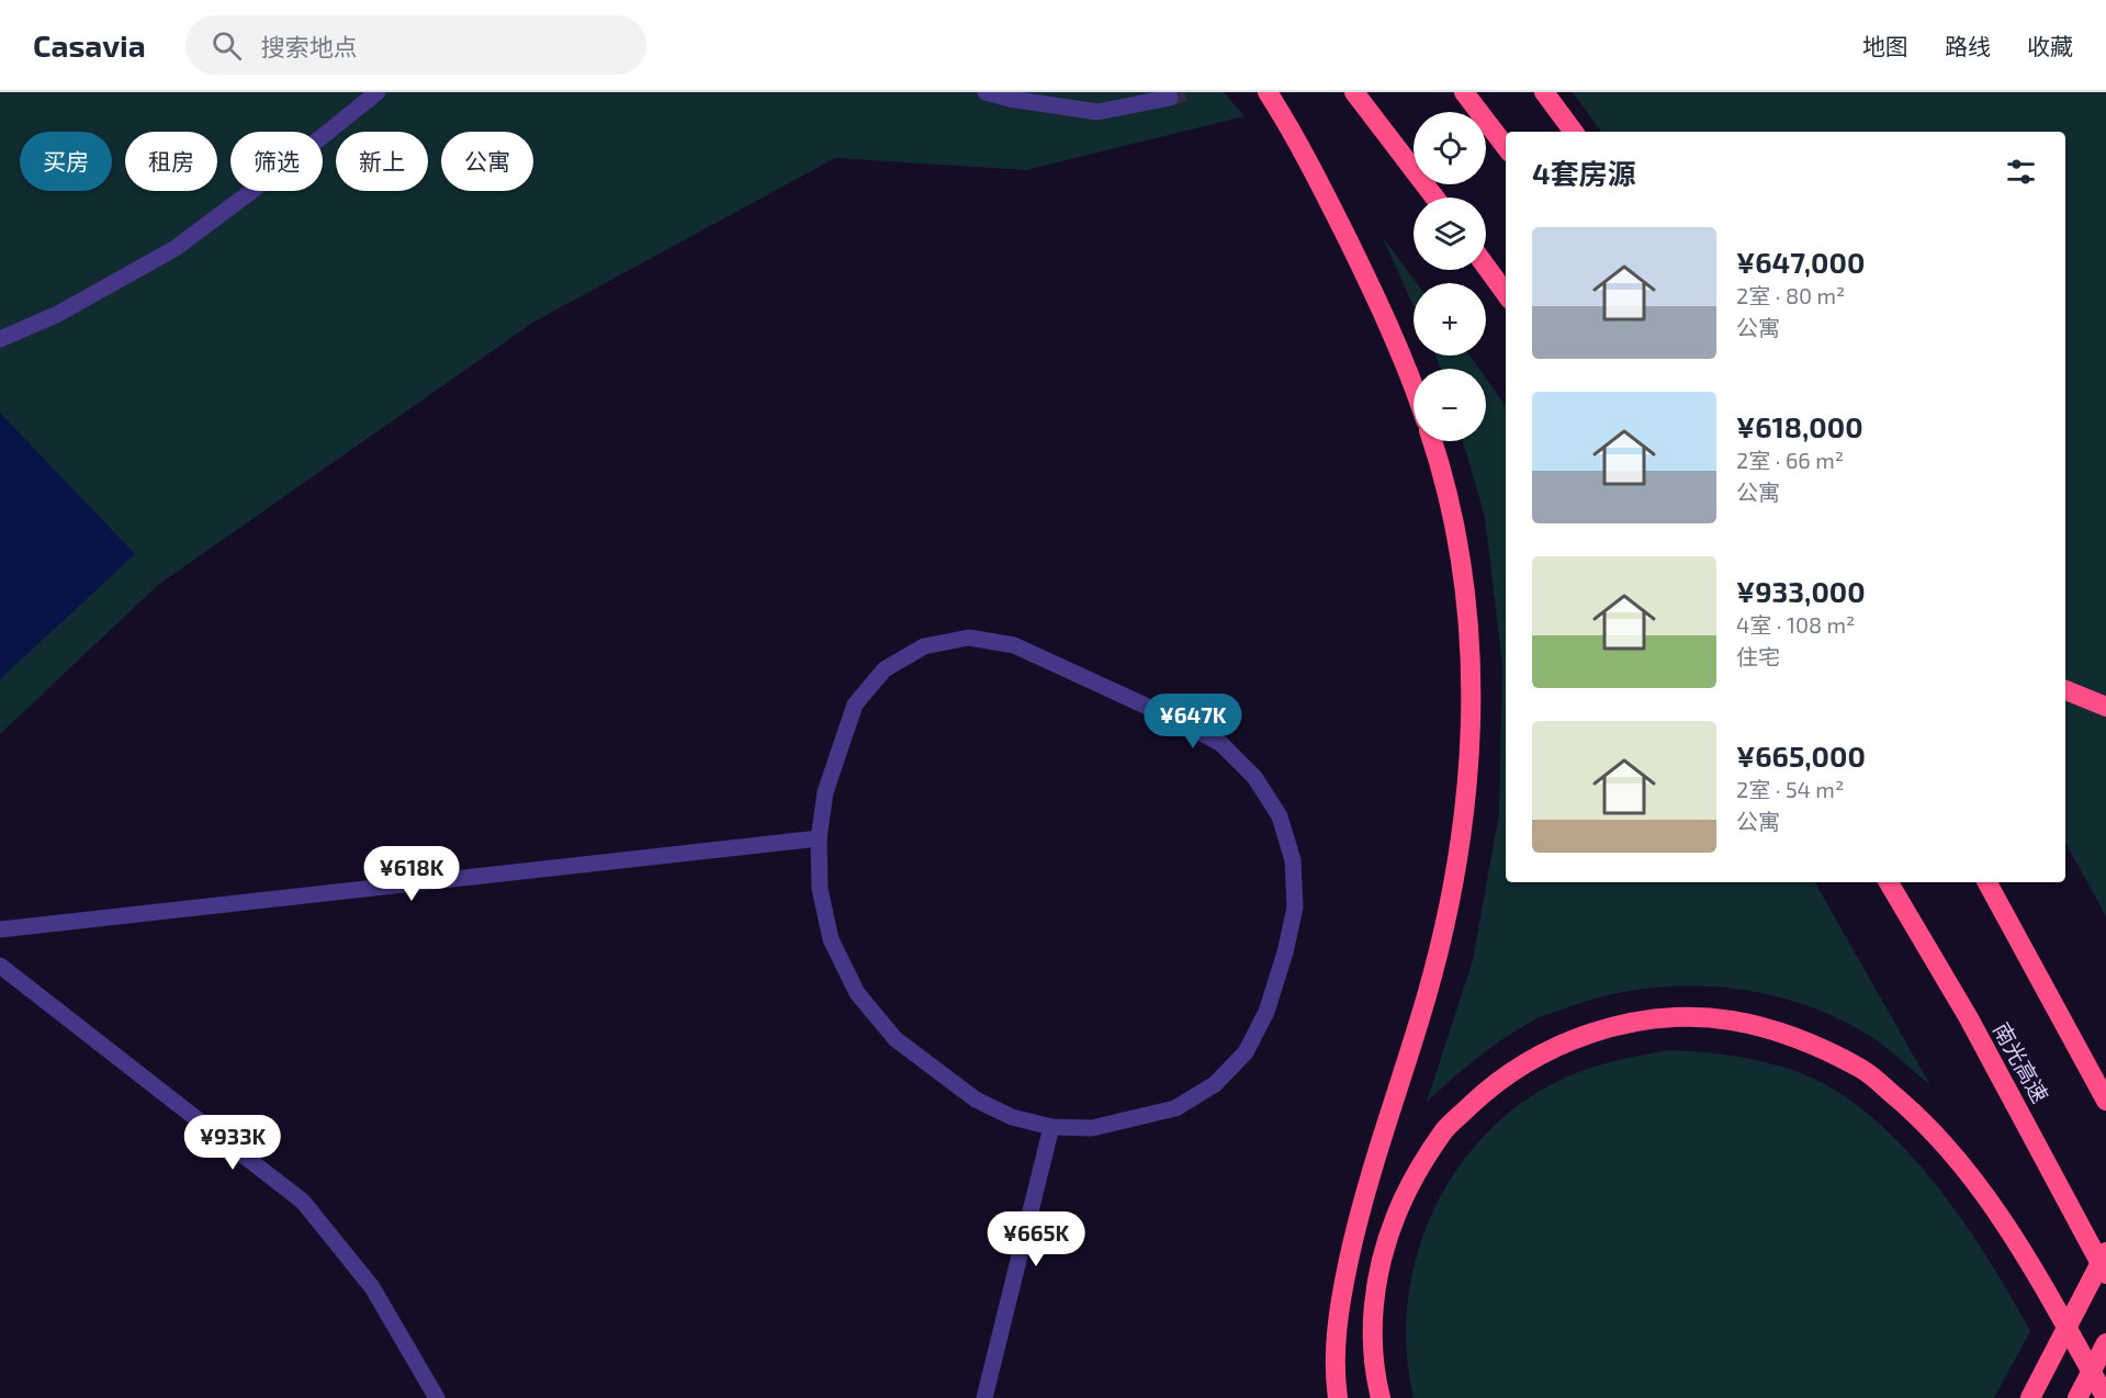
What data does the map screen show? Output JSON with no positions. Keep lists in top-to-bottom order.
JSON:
{
  "streets": {
    "highway": ["南光高速"]
  },
  "page": {
    "header": "Casavia",
    "search": "搜索地点",
    "nav": ["地图", "路线", "收藏"],
    "map_buttons": ["+", "−"],
    "chip": [
      "买房",
      "租房",
      "筛选",
      "新上",
      "公寓"
    ],
    "heading": "4套房源",
    "list": [
      {
        "name": "¥647,000",
        "note": "2室 · 80 m² · 公寓"
      },
      {
        "name": "¥618,000",
        "note": "2室 · 66 m² · 公寓"
      },
      {
        "name": "¥933,000",
        "note": "4室 · 108 m² · 住宅"
      },
      {
        "name": "¥665,000",
        "note": "2室 · 54 m² · 公寓"
      }
    ],
    "price": [
      "¥647K",
      "¥618K",
      "¥933K",
      "¥665K"
    ]
  }
}
